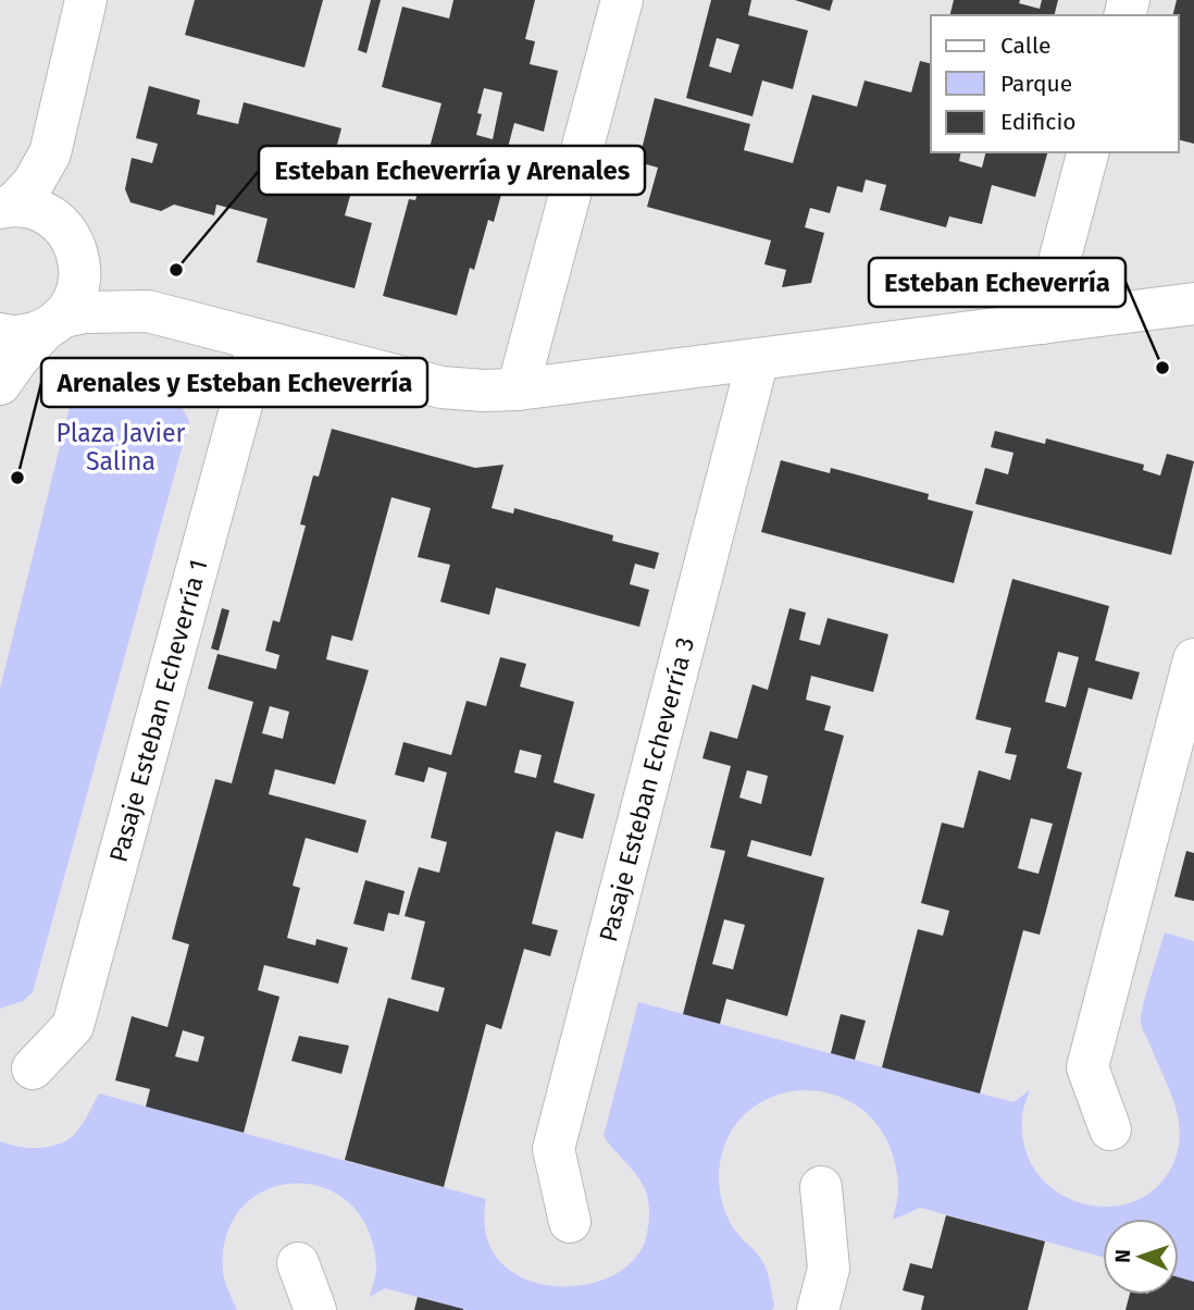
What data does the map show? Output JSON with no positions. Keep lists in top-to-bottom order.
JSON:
{
  "streets": {
    "street": ["Pasaje Esteban Echeverría 1", "Pasaje Esteban Echeverría 3"]
  },
  "parks": ["Plaza Javier Salina"],
  "places": ["Esteban Echeverría y Arenales", "Esteban Echeverría", "Arenales y Esteban Echeverría"],
  "legend": ["Calle", "Parque", "Edificio"],
  "north": "left"
}
